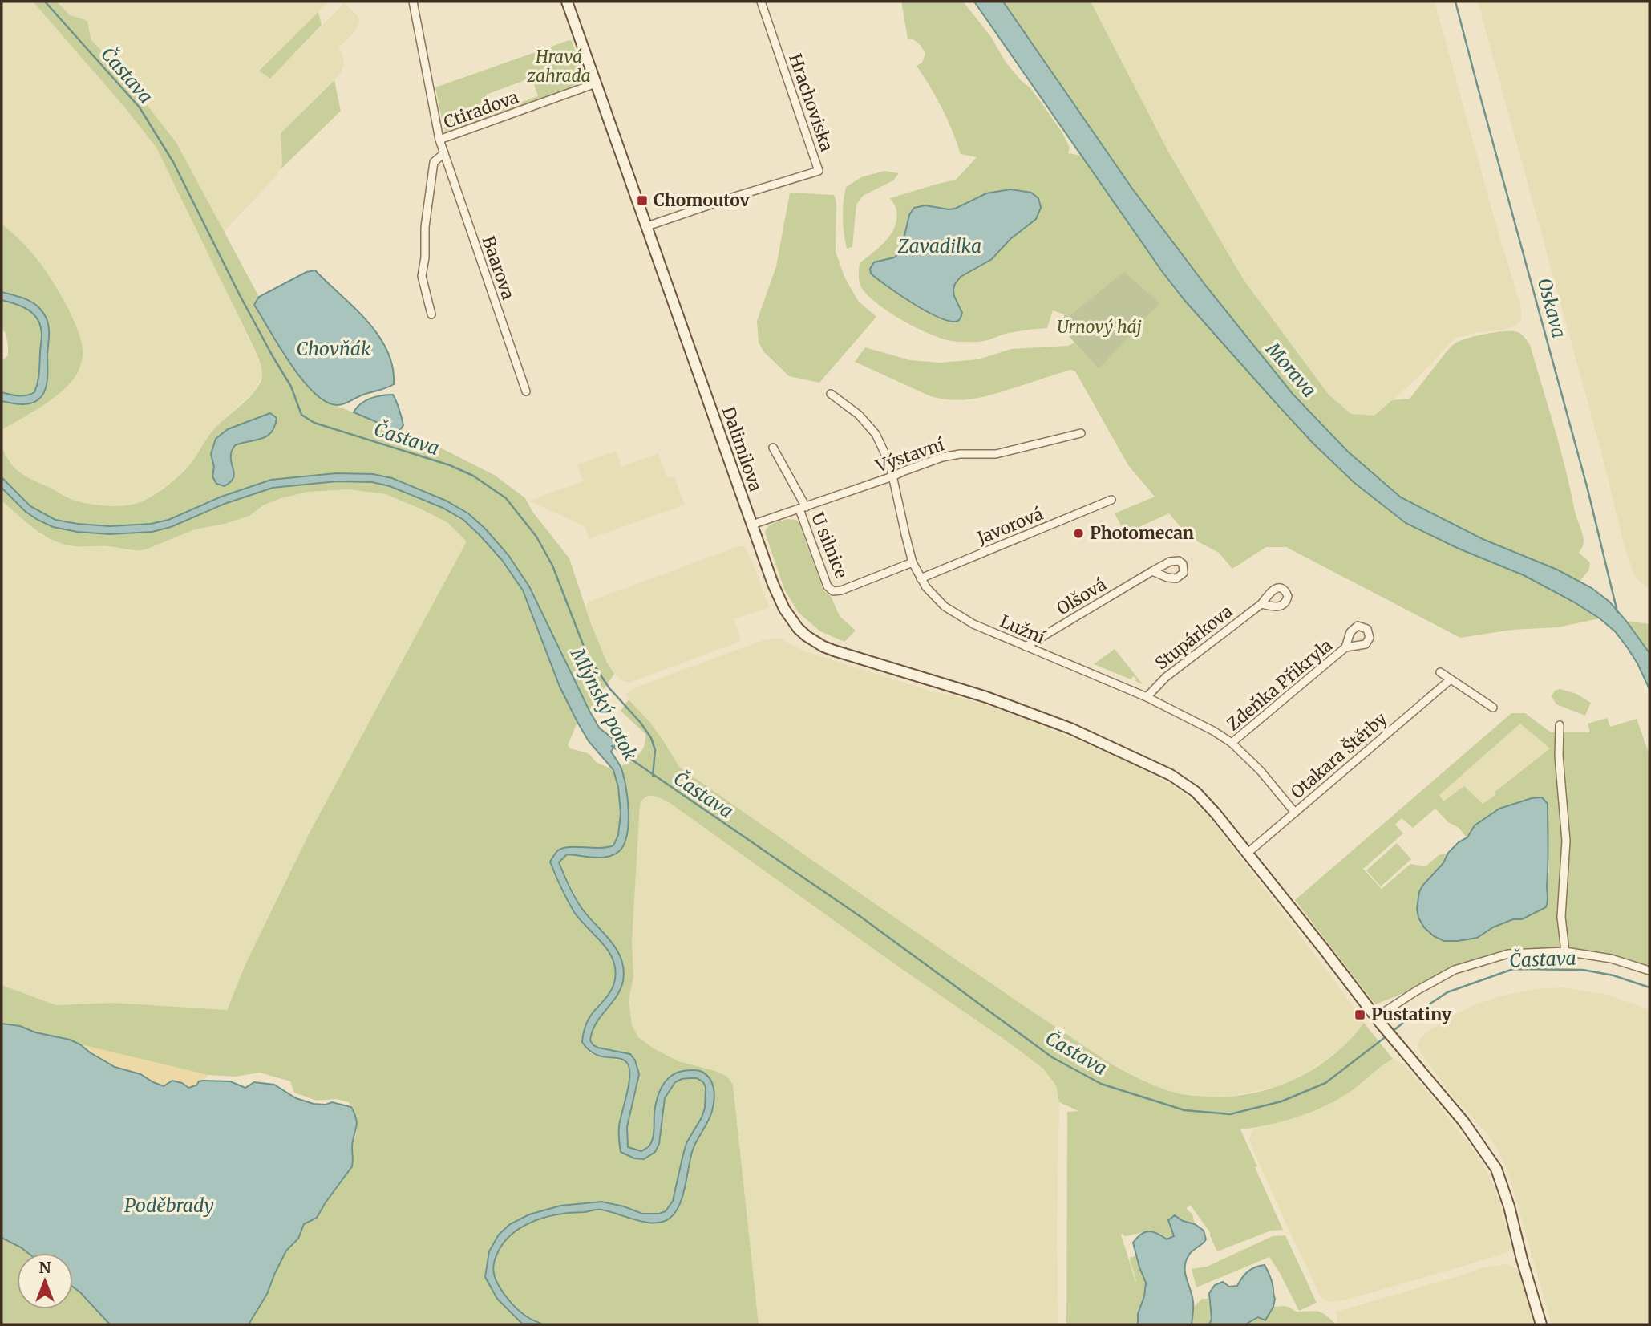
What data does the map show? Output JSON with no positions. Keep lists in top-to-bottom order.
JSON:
{
  "streets": {
    "main road": ["Dalimilova"],
    "street": [
      "Hrachoviska",
      "Ctiradova",
      "Baarova",
      "Výstavní",
      "Javorová",
      "U silnice",
      "Olšová",
      "Lužní",
      "Stupárkova",
      "Zdeňka Přikryla",
      "Otakara Štěrby"
    ]
  },
  "crossings": [
    ["Hrachoviska", "Dalimilova"],
    ["Ctiradova", "Baarova"],
    ["Ctiradova", "Dalimilova"],
    ["Dalimilova", "Výstavní"],
    ["Dalimilova", "Otakara Štěrby"],
    ["Výstavní", "U silnice"],
    ["Výstavní", "Lužní"],
    ["Javorová", "Lužní"],
    ["U silnice", "Lužní"],
    ["Olšová", "Lužní"],
    ["Lužní", "Stupárkova"],
    ["Lužní", "Zdeňka Přikryla"],
    ["Lužní", "Otakara Štěrby"]
  ],
  "water": [
    "Častava",
    "Zavadilka",
    "Oskava",
    "Chovňák",
    "Morava",
    "Mlýnský potok",
    "Poděbrady"
  ],
  "parks": ["Hravá zahrada", "Urnový háj"],
  "places": {
    "transit": ["Chomoutov", "Pustatiny"],
    "other": ["Photomecan"]
  },
  "north": "top"
}
